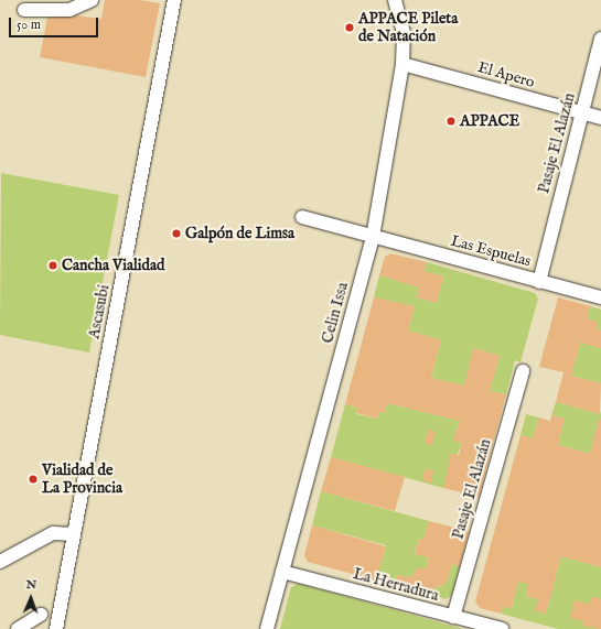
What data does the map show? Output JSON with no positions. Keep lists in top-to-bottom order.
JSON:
{
  "streets": {
    "street": [
      "El Apero",
      "Pasaje El Alazán",
      "Las Espuelas",
      "Ascasubi",
      "Celin Issa",
      "La Herradura"
    ]
  },
  "crossings": [
    ["El Apero", "Pasaje El Alazán"],
    ["El Apero", "Celin Issa"],
    ["Pasaje El Alazán", "Las Espuelas"],
    ["Pasaje El Alazán", "La Herradura"],
    ["Las Espuelas", "Celin Issa"],
    ["Celin Issa", "La Herradura"]
  ],
  "places": [
    "APPACE Pileta de Natación",
    "APPACE",
    "Galpón de Limsa",
    "Cancha Vialidad",
    "Vialidad de La Provincia"
  ],
  "scale_bar": "50 m",
  "north": "top"
}
